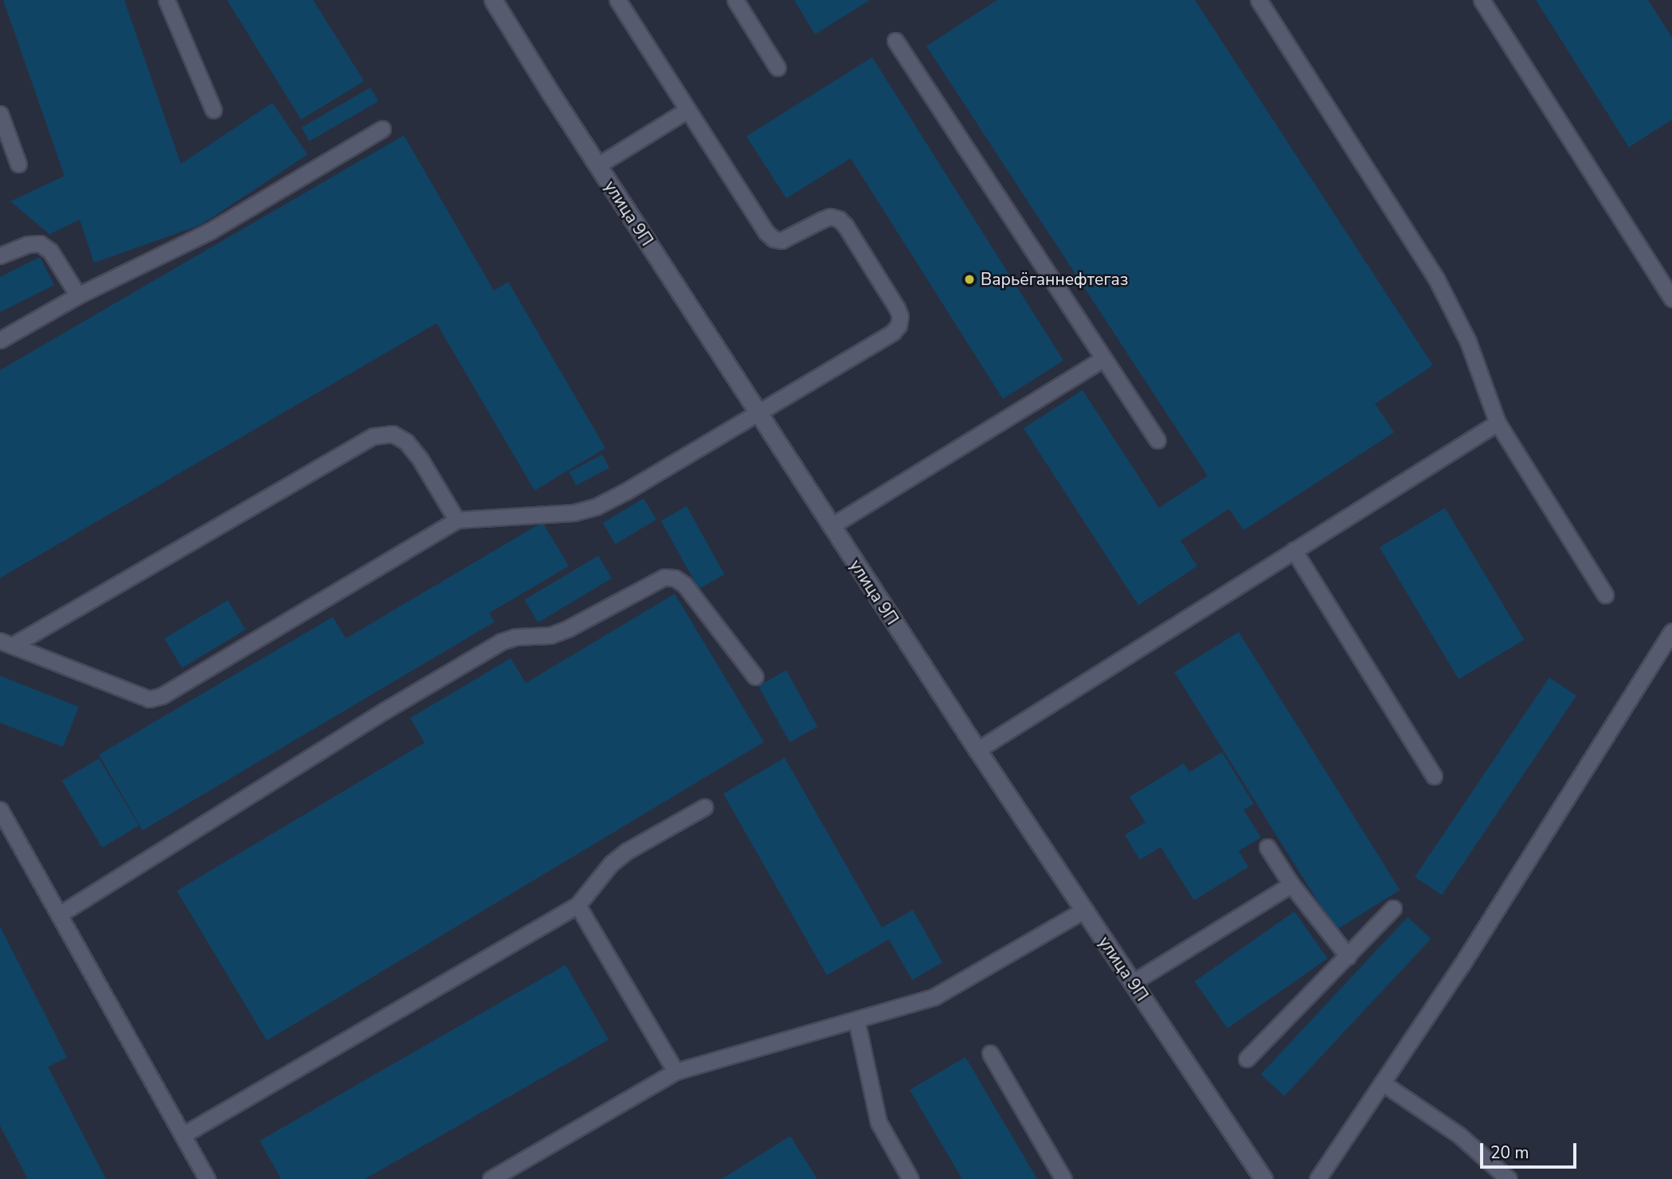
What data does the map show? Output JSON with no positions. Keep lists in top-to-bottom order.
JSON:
{
  "streets": {
    "street": ["улица 9П"]
  },
  "places": ["Варьёганнефтегаз"],
  "scale_bar": "20 m"
}
